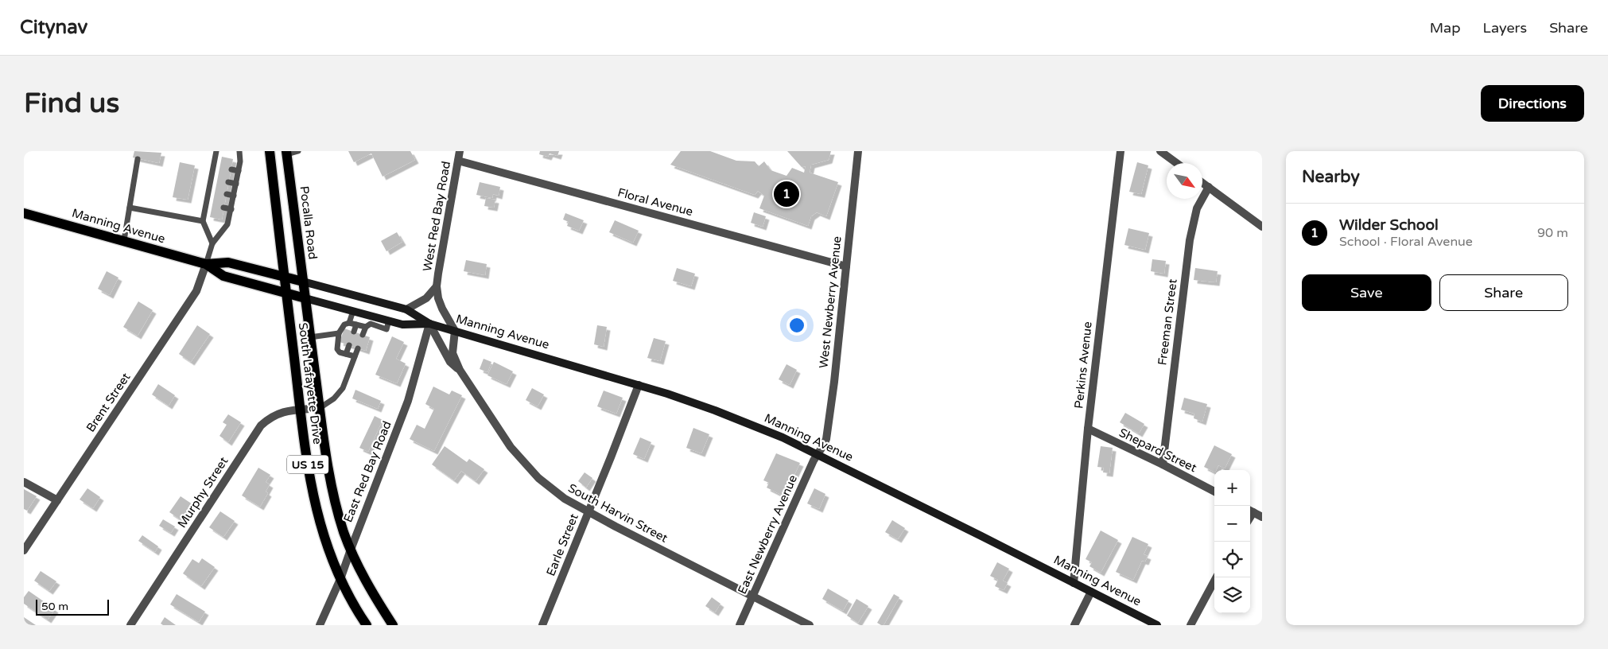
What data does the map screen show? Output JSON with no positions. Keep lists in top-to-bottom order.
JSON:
{
  "streets": {
    "main road": [
      "Pocalla Road",
      "Manning Avenue",
      "South Lafayette Drive",
      "US 15"
    ],
    "street": [
      "Floral Avenue",
      "West Red Bay Road",
      "West Newberry Avenue",
      "Freeman Street",
      "Perkins Avenue",
      "Brent Street",
      "Shepard Street",
      "East Red Bay Road",
      "Murphy Street",
      "South Harvin Street",
      "East Newberry Avenue",
      "Earle Street"
    ]
  },
  "crossings": [
    ["Floral Avenue", "West Red Bay Road"],
    ["Floral Avenue", "West Newberry Avenue"],
    ["West Red Bay Road", "Manning Avenue"],
    ["West Red Bay Road", "South Harvin Street"],
    ["Pocalla Road", "Manning Avenue"],
    ["Pocalla Road", "South Lafayette Drive"],
    ["Manning Avenue", "West Newberry Avenue"],
    ["Manning Avenue", "Perkins Avenue"],
    ["Manning Avenue", "South Lafayette Drive"],
    ["Manning Avenue", "Brent Street"],
    ["Manning Avenue", "US 15"],
    ["Manning Avenue", "East Red Bay Road"],
    ["Manning Avenue", "South Harvin Street"],
    ["Manning Avenue", "East Newberry Avenue"],
    ["Manning Avenue", "Earle Street"],
    ["West Newberry Avenue", "East Newberry Avenue"],
    ["Freeman Street", "Shepard Street"],
    ["Perkins Avenue", "Shepard Street"],
    ["South Lafayette Drive", "US 15"],
    ["South Lafayette Drive", "East Red Bay Road"],
    ["South Lafayette Drive", "Murphy Street"],
    ["East Red Bay Road", "South Harvin Street"],
    ["South Harvin Street", "East Newberry Avenue"],
    ["South Harvin Street", "Earle Street"]
  ],
  "scale_bar": "50 m",
  "north": "bottom right",
  "page": {
    "header": "Citynav",
    "nav": ["Map", "Layers", "Share"],
    "buttons": [
      "Directions",
      ["Save", "Share"]
    ],
    "title": "Find us",
    "heading": "Nearby",
    "pins": "1",
    "list": [
      {
        "mark": "1",
        "name": "Wilder School",
        "note": "School · Floral Avenue",
        "value": "90 m"
      }
    ],
    "map_buttons": ["+", "−"],
    "scale": "50 m"
  }
}
